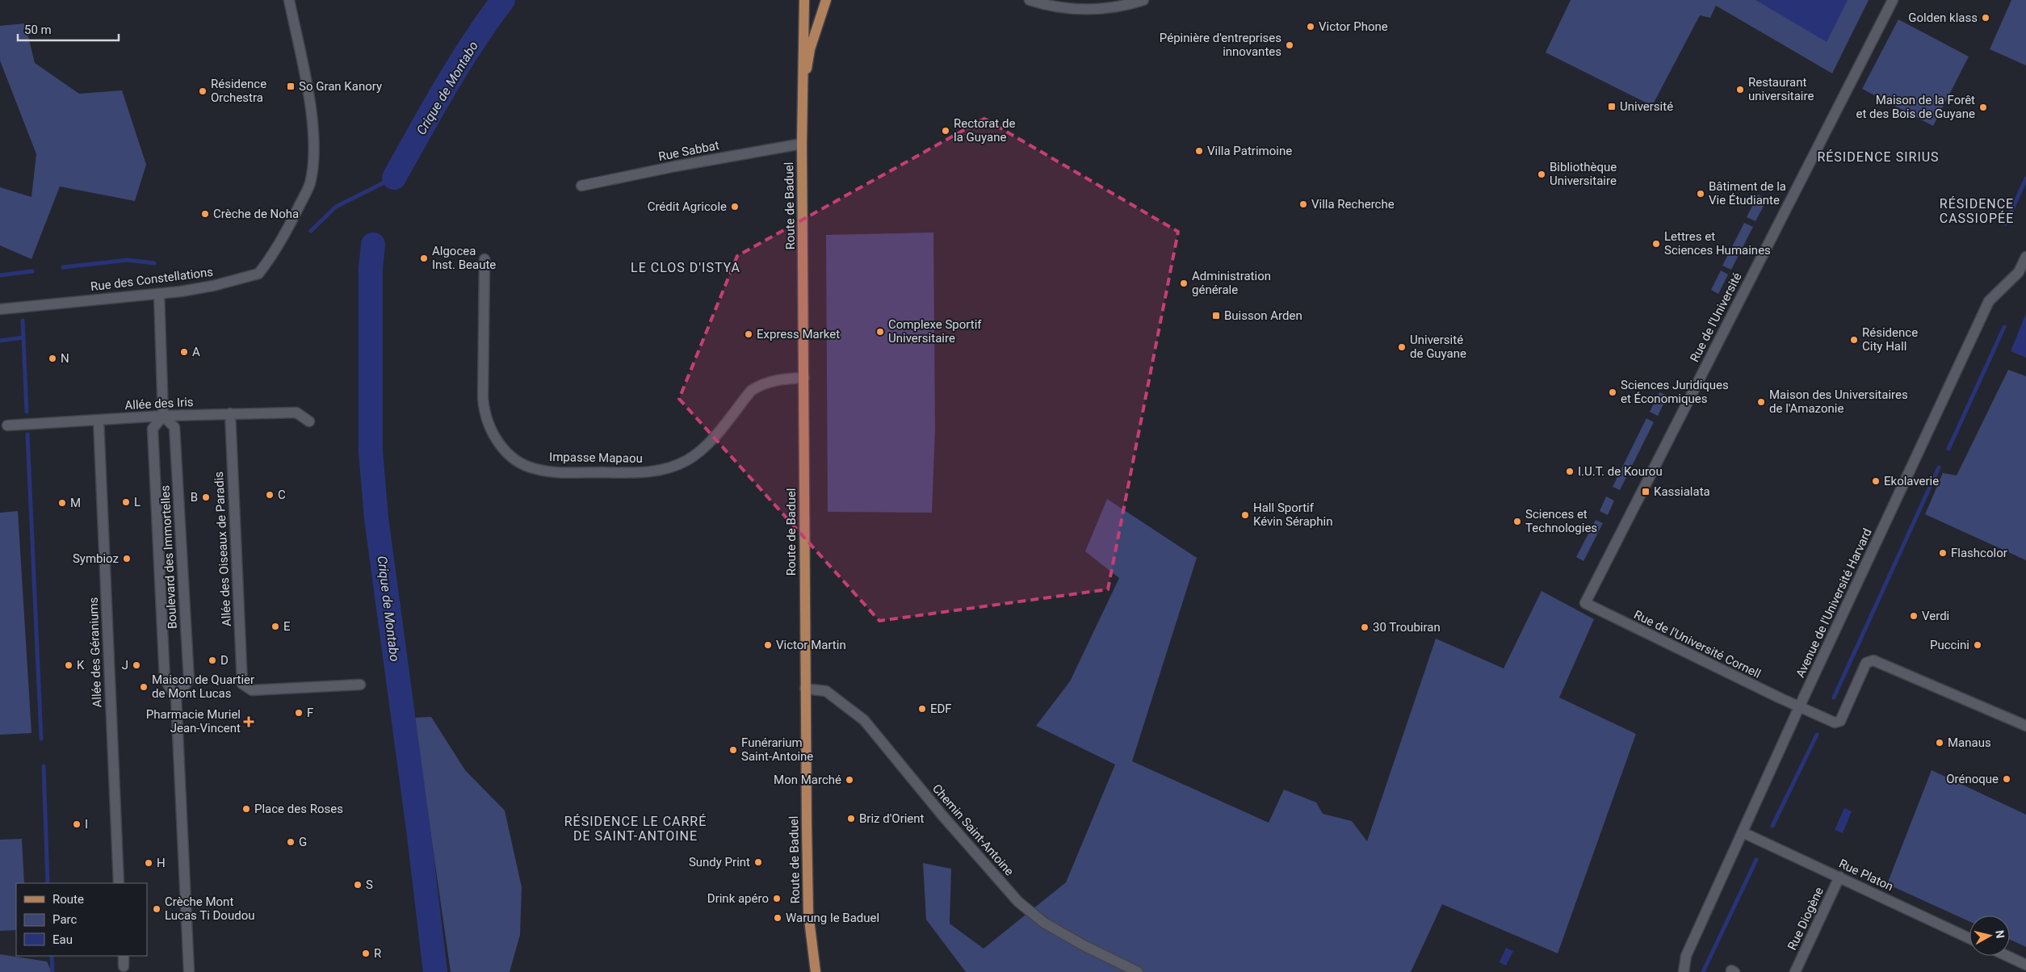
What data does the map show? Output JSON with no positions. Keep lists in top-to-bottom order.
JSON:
{
  "streets": {
    "main road": ["Route de Baduel"],
    "street": [
      "Rue Sabbat",
      "Rue des Constellations",
      "Rue de l'Université",
      "Allée des Iris",
      "Impasse Mapaou",
      "Allée des Oiseaux de Paradis",
      "Boulevard des Immortelles",
      "Avenue de l'Université Harvard",
      "Rue de l'Université Cornell",
      "Allée des Géraniums",
      "Chemin Saint-Antoine",
      "Rue Platon",
      "Rue Diogène"
    ]
  },
  "crossings": [
    ["Rue Sabbat", "Route de Baduel"],
    ["Route de Baduel", "Impasse Mapaou"],
    ["Route de Baduel", "Chemin Saint-Antoine"],
    ["Rue de l'Université", "Rue de l'Université Cornell"],
    ["Allée des Iris", "Allée des Oiseaux de Paradis"],
    ["Allée des Iris", "Boulevard des Immortelles"],
    ["Allée des Iris", "Allée des Géraniums"],
    ["Avenue de l'Université Harvard", "Rue de l'Université Cornell"],
    ["Avenue de l'Université Harvard", "Rue Platon"],
    ["Rue Platon", "Rue Diogène"]
  ],
  "districts": [
    "RÉSIDENCE SIRIUS",
    "RÉSIDENCE CASSIOPÉE",
    "LE CLOS D'ISTYA",
    "RÉSIDENCE LE CARRÉ DE SAINT-ANTOINE"
  ],
  "water": ["Crique de Montabo"],
  "places": {
    "other": [
      "Golden klass",
      "Victor Phone",
      "Pépinière d'entreprises innovantes",
      "Restaurant universitaire",
      "Résidence Orchestra",
      "Maison de la Forêt et des Bois de Guyane",
      "Rectorat de la Guyane",
      "Villa Patrimoine",
      "Bibliothèque Universitaire",
      "Bâtiment de la Vie Étudiante",
      "Villa Recherche",
      "Crédit Agricole",
      "Crèche de Noha",
      "Lettres et Sciences Humaines",
      "Algocea Inst. Beaute",
      "Administration générale",
      "Complexe Sportif Universitaire",
      "Express Market",
      "Résidence City Hall",
      "Université de Guyane",
      "A",
      "N",
      "Sciences Juridiques et Économiques",
      "Maison des Universitaires de l'Amazonie",
      "I.U.T. de Kourou",
      "Ekolaverie",
      "C",
      "B",
      "L",
      "M",
      "Hall Sportif Kévin Séraphin",
      "Sciences et Technologies",
      "Flashcolor",
      "Symbioz",
      "Verdi",
      "E",
      "30 Troubiran",
      "Victor Martin",
      "Puccini",
      "D",
      "K",
      "J",
      "Maison de Quartier de Mont Lucas",
      "EDF",
      "F",
      "Manaus",
      "Funérarium Saint-Antoine",
      "Orénoque",
      "Mon Marché",
      "Place des Roses",
      "Briz d'Orient",
      "I",
      "G",
      "Sundy Print",
      "H",
      "S",
      "Drink apéro",
      "Crèche Mont Lucas Ti Doudou",
      "Warung le Baduel",
      "R"
    ],
    "transit": [
      "So Gran Kanory",
      "Université",
      "Buisson Arden",
      "Kassialata"
    ],
    "health": ["Pharmacie Muriel Jean-Vincent"]
  },
  "legend": ["Route", "Parc", "Eau"],
  "scale_bar": "50 m",
  "north": "right"
}
